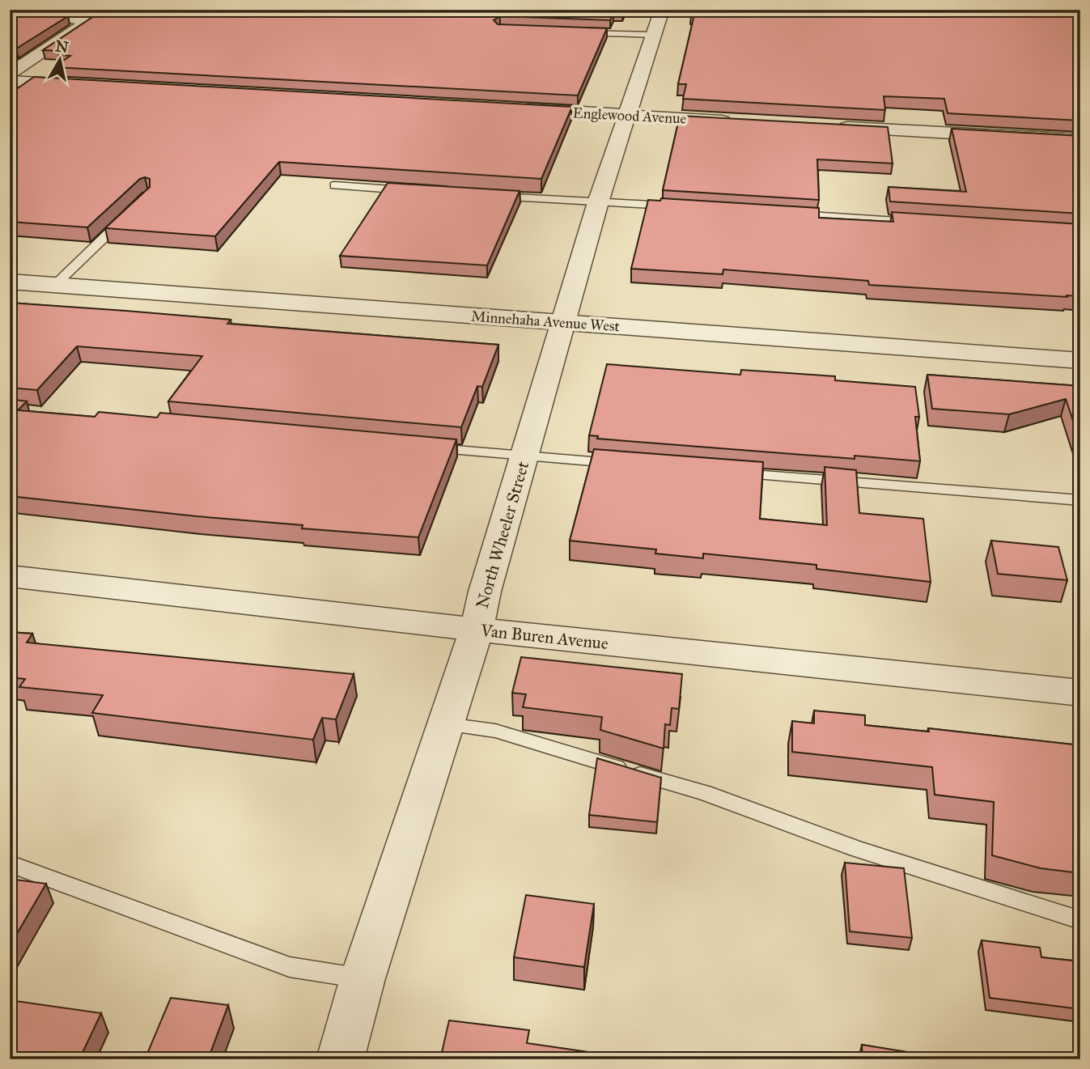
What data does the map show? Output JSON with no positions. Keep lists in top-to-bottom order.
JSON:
{
  "streets": {
    "street": [
      "Englewood Avenue",
      "Minnehaha Avenue West",
      "North Wheeler Street",
      "Van Buren Avenue"
    ]
  },
  "crossings": [
    ["Englewood Avenue", "North Wheeler Street"],
    ["Minnehaha Avenue West", "North Wheeler Street"],
    ["North Wheeler Street", "Van Buren Avenue"]
  ],
  "north": "top"
}
